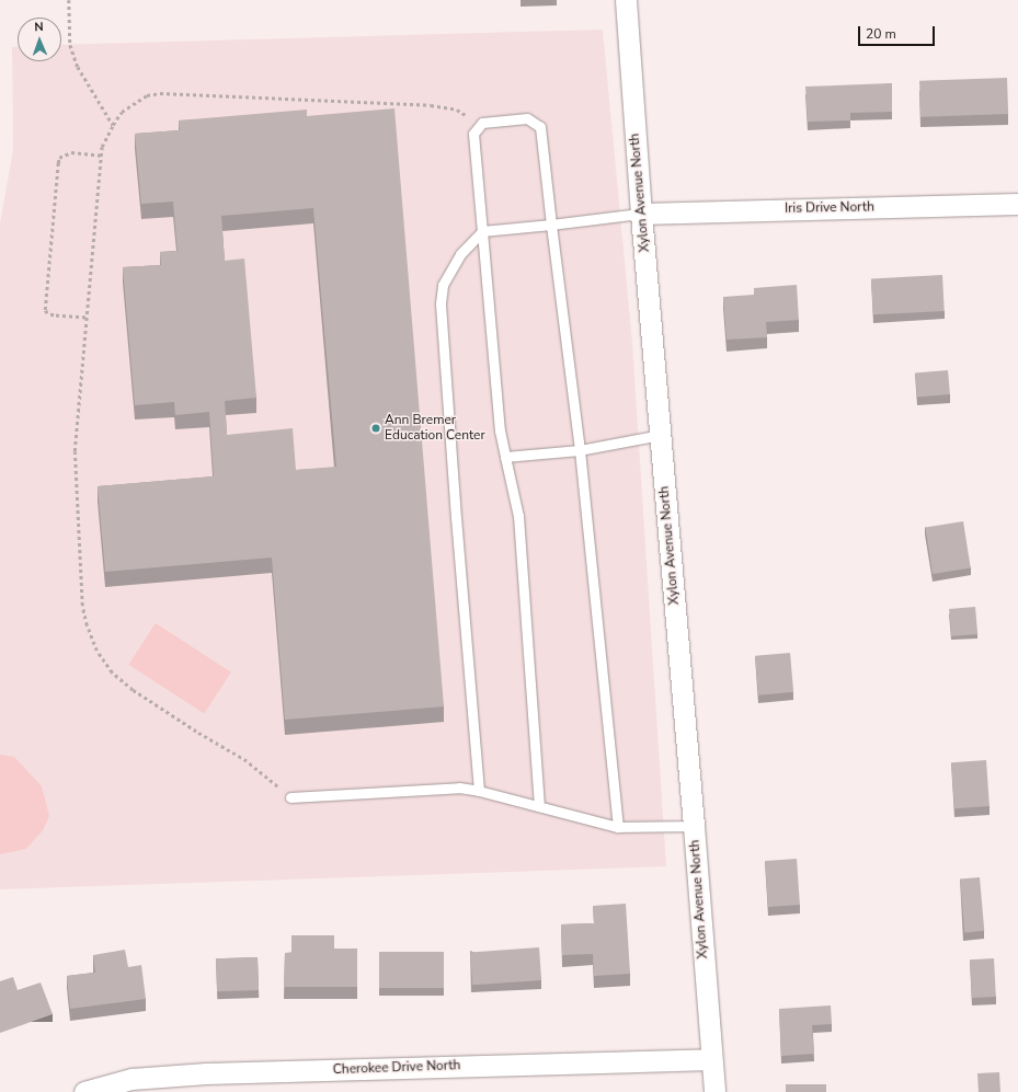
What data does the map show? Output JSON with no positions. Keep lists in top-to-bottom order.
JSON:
{
  "streets": {
    "street": ["Xylon Avenue North", "Iris Drive North", "Cherokee Drive North"]
  },
  "crossings": [
    ["Xylon Avenue North", "Iris Drive North"],
    ["Xylon Avenue North", "Cherokee Drive North"]
  ],
  "places": ["Ann Bremer Education Center"],
  "scale_bar": "20 m",
  "north": "top"
}
